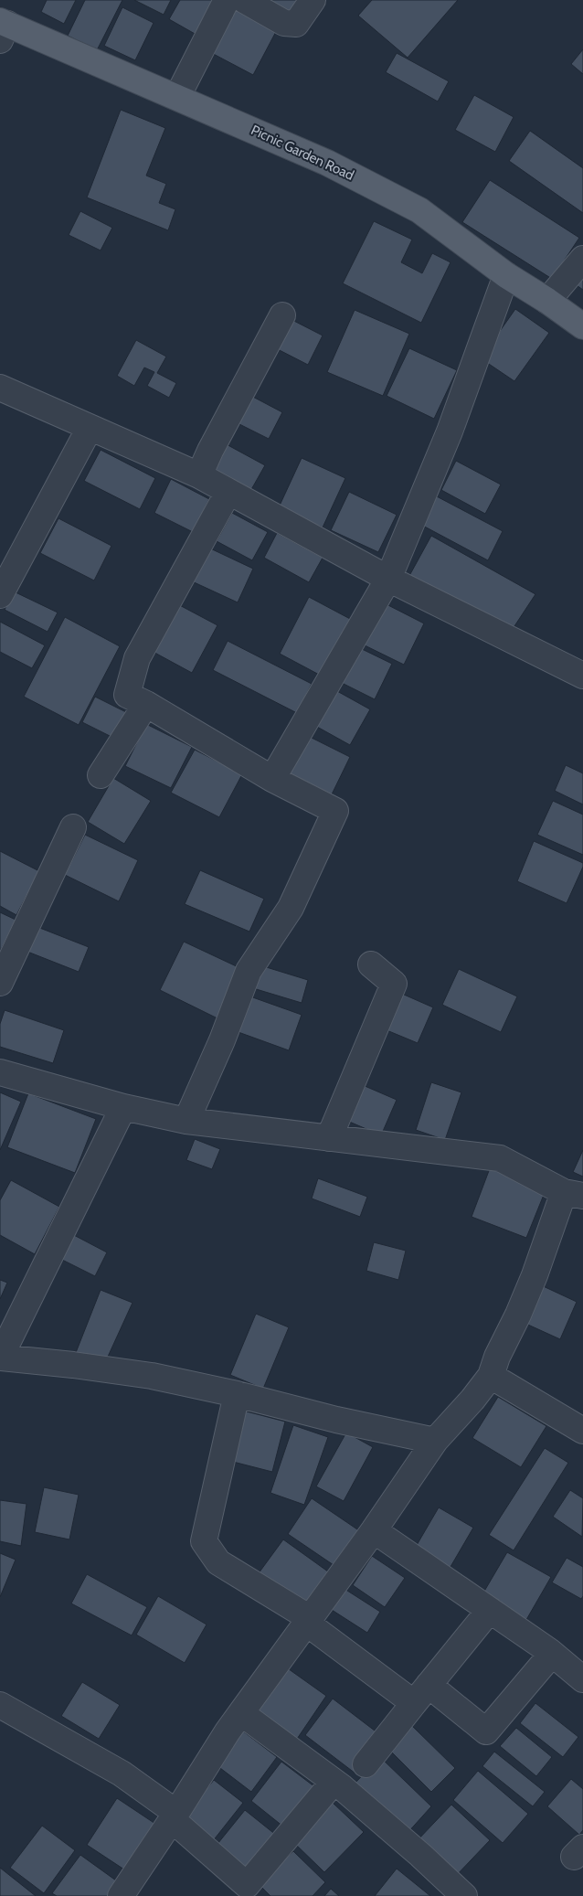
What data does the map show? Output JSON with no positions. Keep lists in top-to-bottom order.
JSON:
{
  "streets": {
    "main road": ["Picnic Garden Road"]
  }
}
